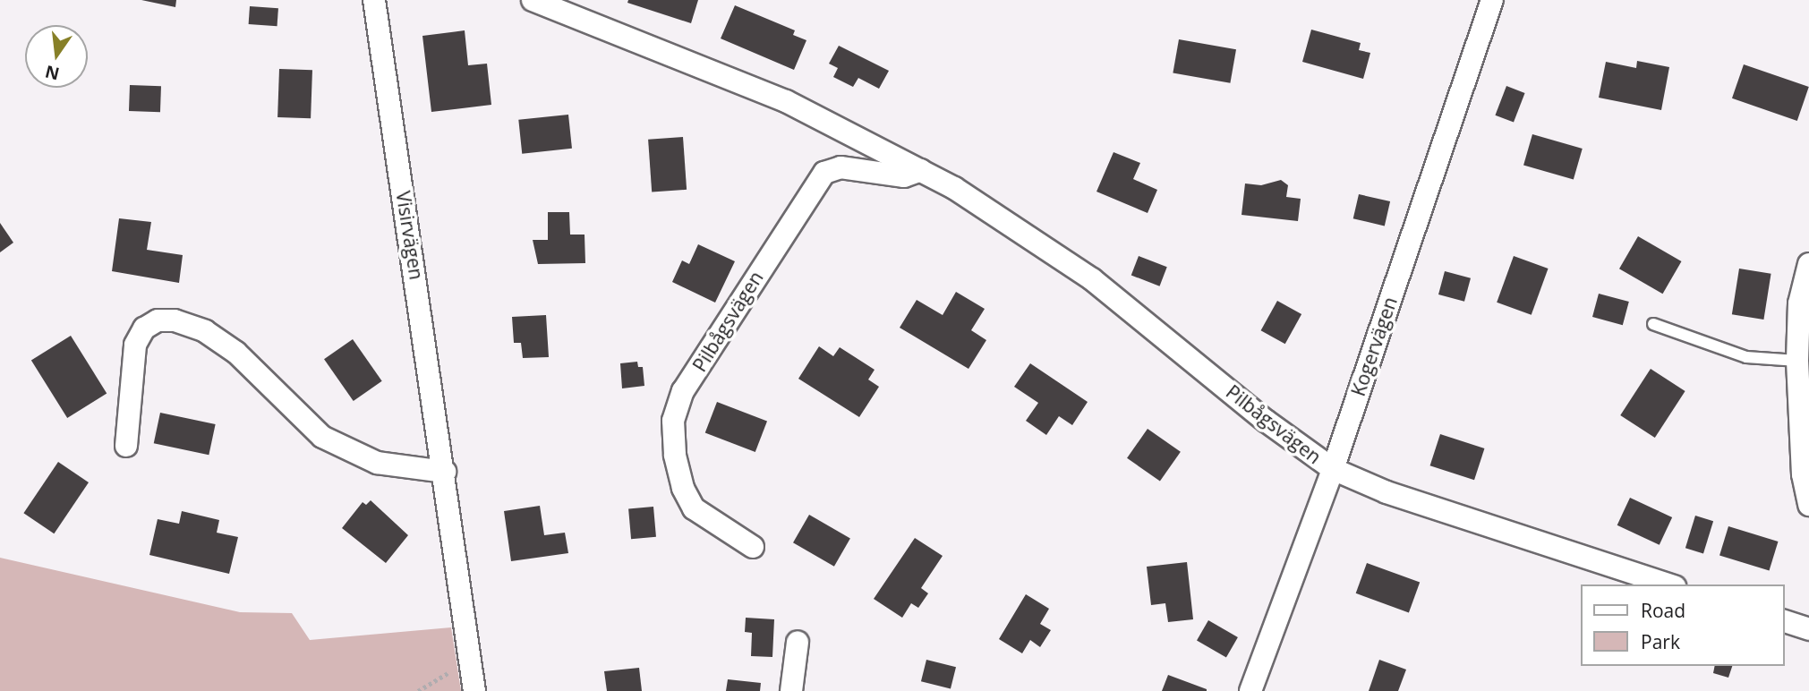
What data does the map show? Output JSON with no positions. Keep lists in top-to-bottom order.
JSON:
{
  "streets": {
    "street": ["Visirvägen", "Pilbågsvägen", "Kogervägen"]
  },
  "crossings": [
    ["Pilbågsvägen", "Kogervägen"]
  ],
  "legend": ["Road", "Park"],
  "north": "bottom"
}
